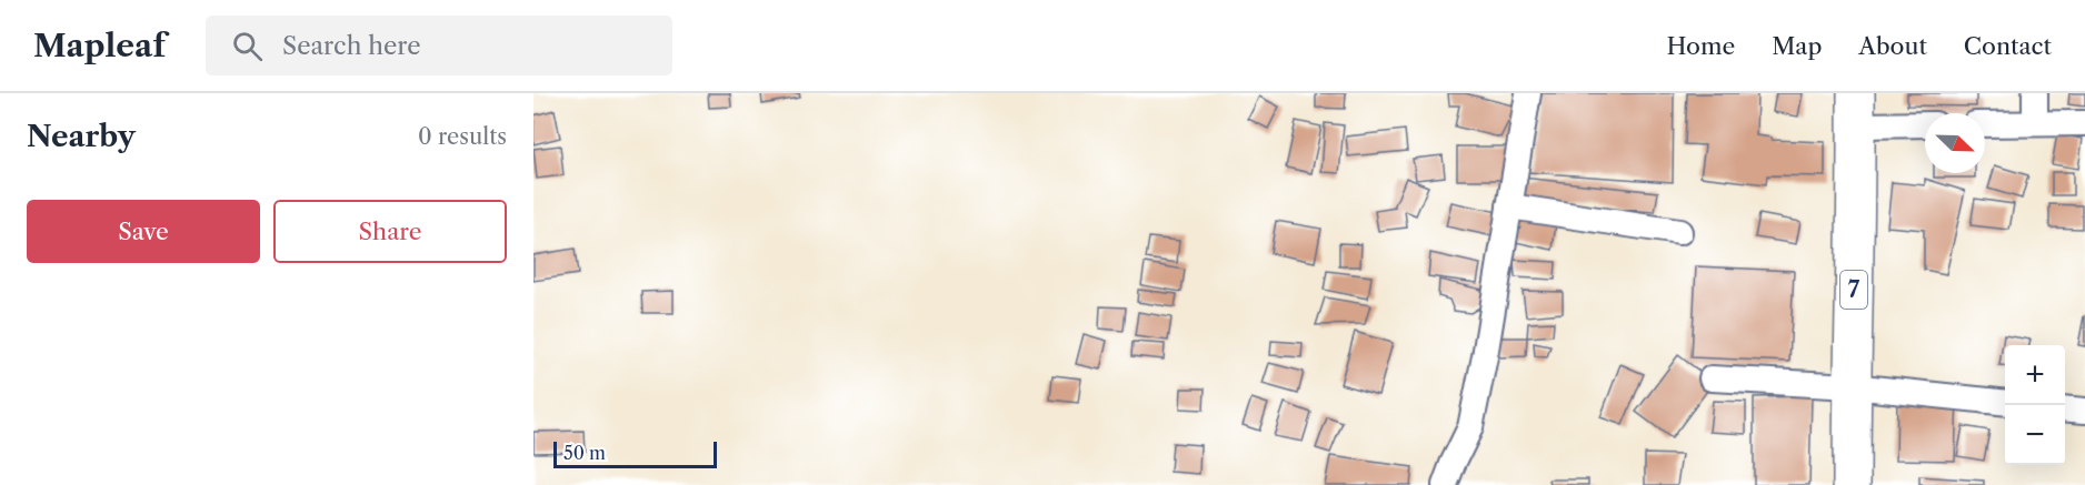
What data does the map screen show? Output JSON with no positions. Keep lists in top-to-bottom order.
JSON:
{
  "streets": {
    "highway": ["7"]
  },
  "scale_bar": "50 m",
  "north": "bottom right",
  "page": {
    "header": "Mapleaf",
    "search": "Search here",
    "nav": [
      "Home",
      "Map",
      "About",
      "Contact"
    ],
    "heading": ["Nearby", "0 results"],
    "buttons": ["Save", "Share"],
    "map_buttons": ["+", "−"],
    "scale": "50 m"
  }
}
